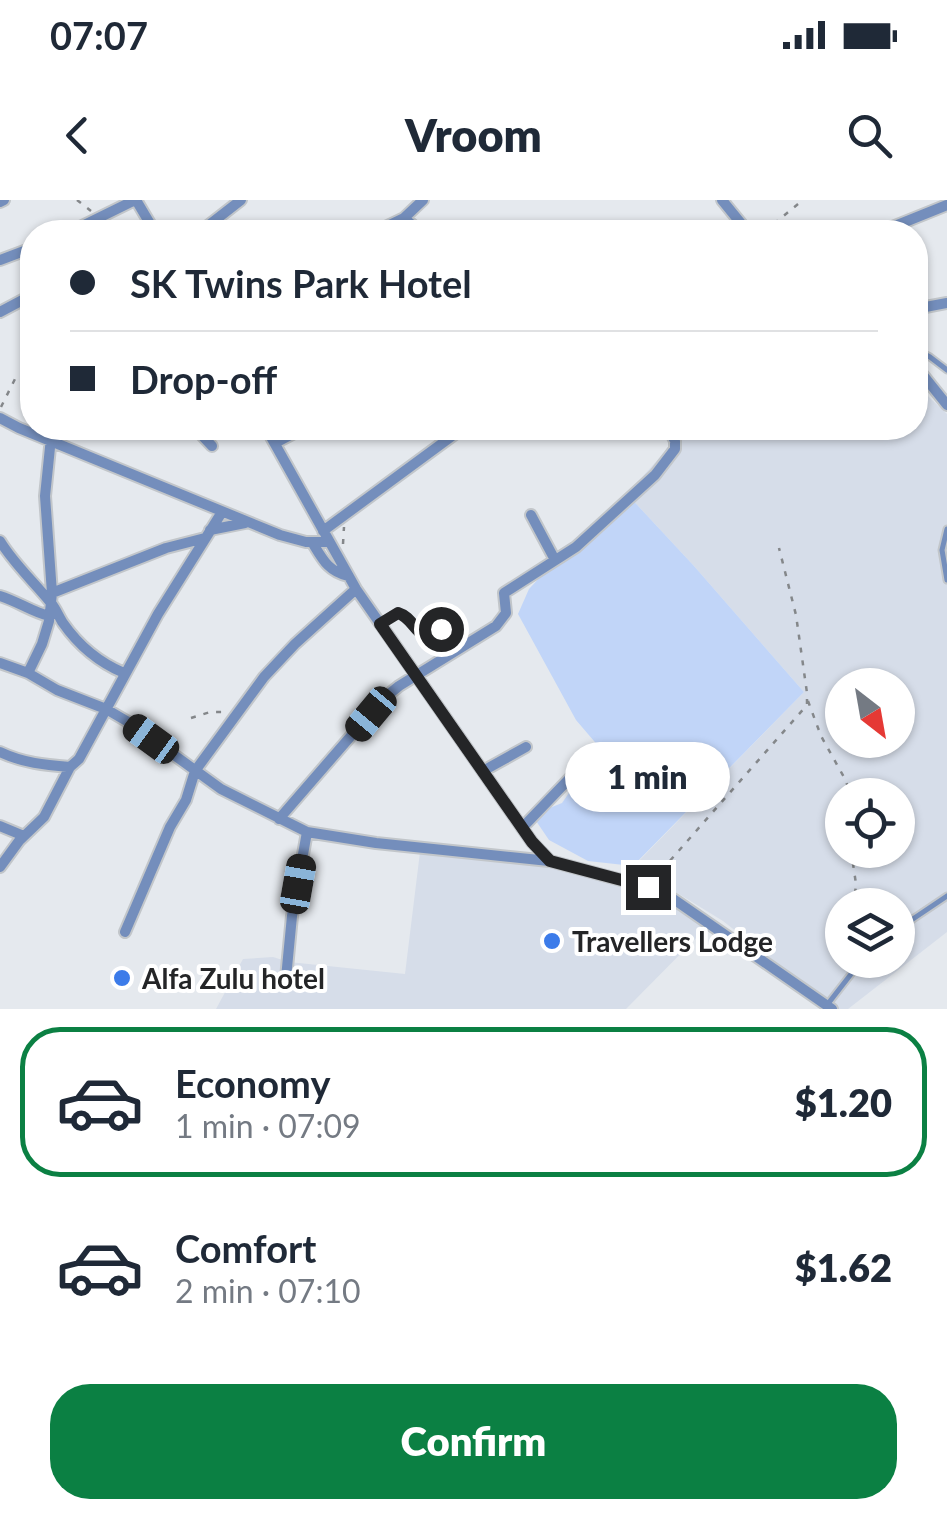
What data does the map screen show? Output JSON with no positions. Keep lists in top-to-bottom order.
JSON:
{
  "places": ["Travellers Lodge", "Alfa Zulu hotel"],
  "north": "bottom right",
  "page": {
    "status": "07:07",
    "header": "Vroom",
    "banner": ["SK Twins Park Hotel", "Drop-off"],
    "bubble": "1 min",
    "list": [
      {
        "name": "Economy",
        "note": "1 min · 07:09",
        "value": "$1.20"
      },
      {
        "name": "Comfort",
        "note": "2 min · 07:10",
        "value": "$1.62"
      }
    ],
    "buttons": "Confirm"
  }
}
